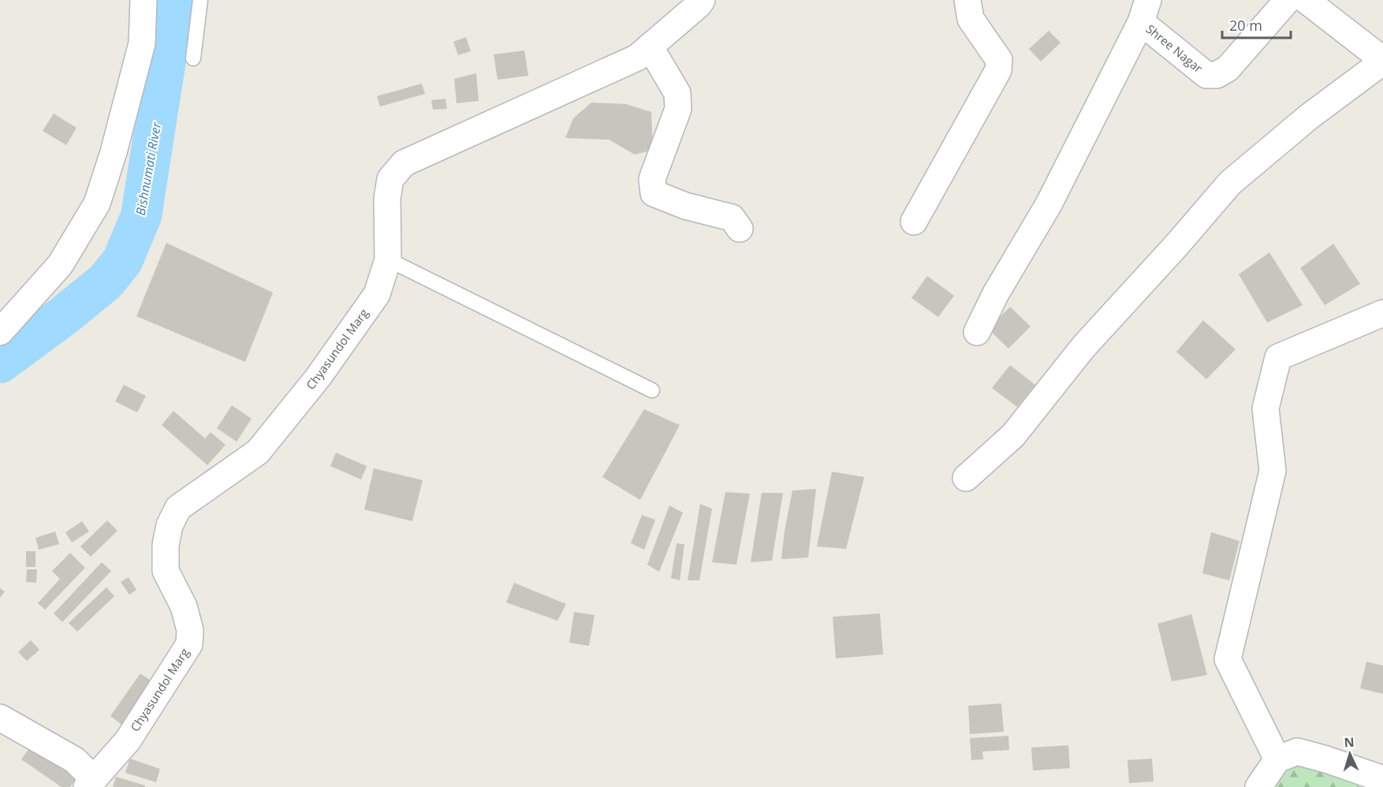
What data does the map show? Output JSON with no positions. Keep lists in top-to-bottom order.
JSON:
{
  "streets": {
    "street": ["Shree Nagar", "Chyasundol Marg"]
  },
  "water": ["Bishnumati River"],
  "scale_bar": "20 m",
  "north": "top"
}
